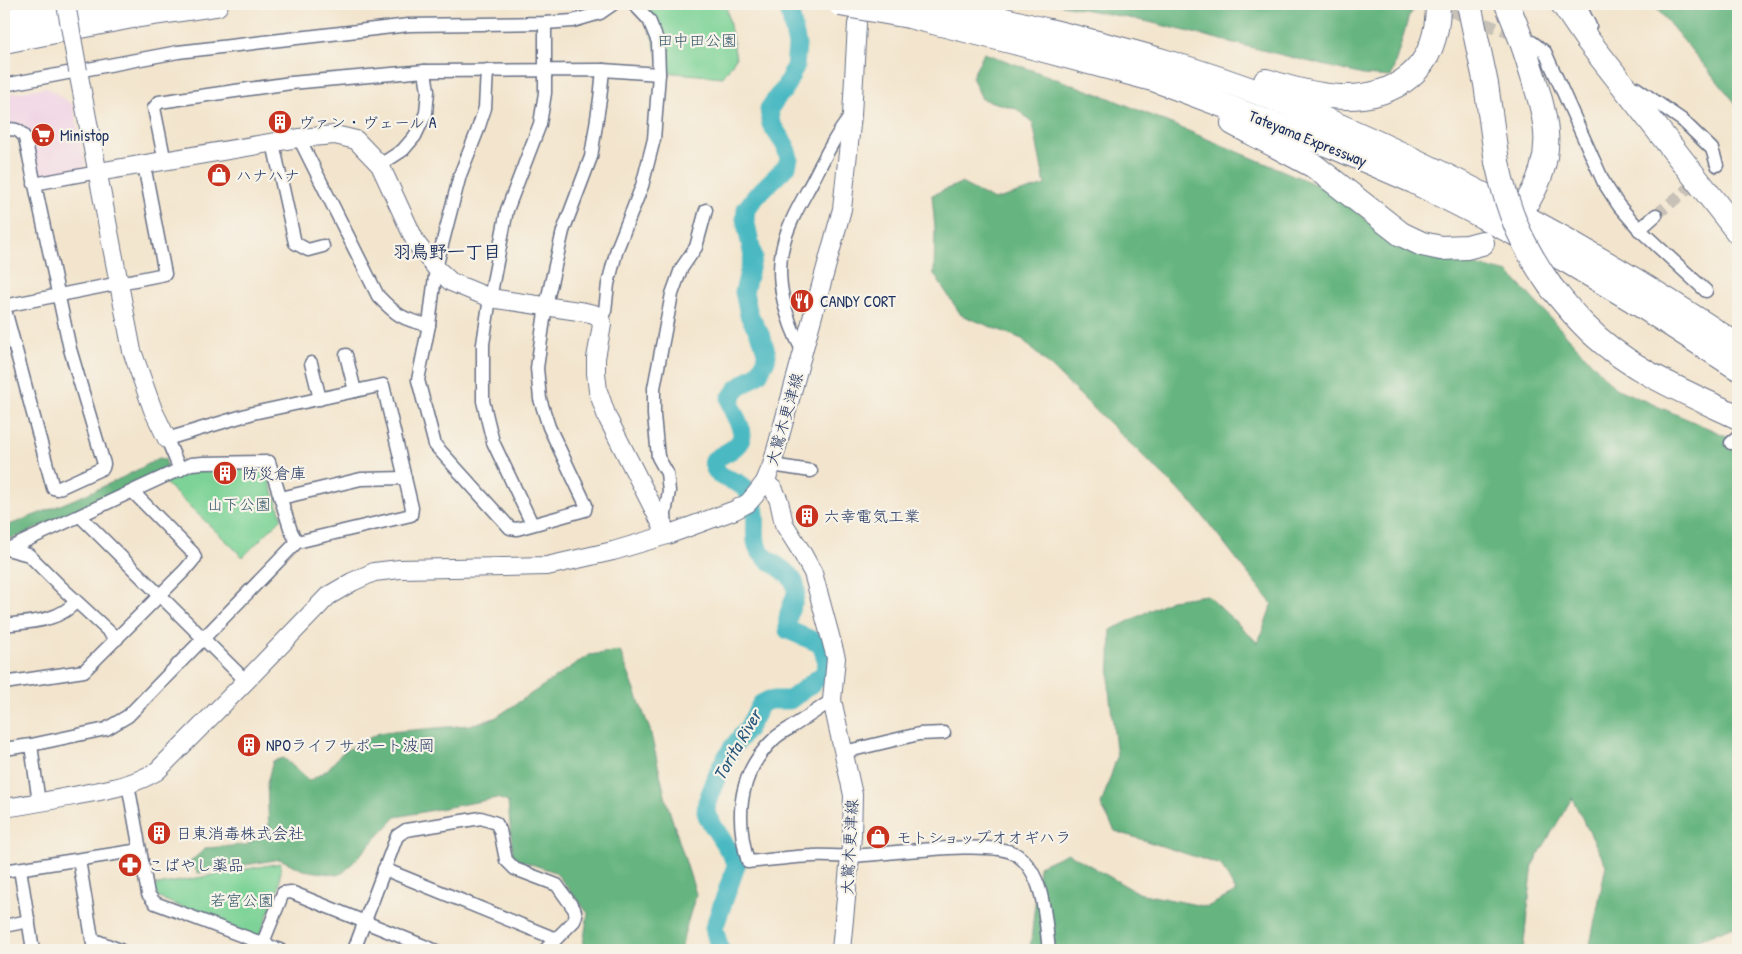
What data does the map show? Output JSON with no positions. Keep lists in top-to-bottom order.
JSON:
{
  "streets": {
    "highway": ["Tateyama Expressway"],
    "street": ["大鷲木更津線"]
  },
  "districts": ["羽鳥野一丁目"],
  "water": ["Torita River"],
  "parks": ["田中田公園", "山下公園", "若宮公園"],
  "places": {
    "building": [
      "ヴァン・ヴェール A",
      "防災倉庫",
      "六幸電気工業",
      "NPOライフサポート波岡",
      "日東消毒株式会社"
    ],
    "supermarket": ["Ministop"],
    "shop": ["ハナハナ", "モトショップオオギハラ"],
    "restaurant": ["CANDY CORT"],
    "pharmacy": ["こばやし薬品"]
  }
}
